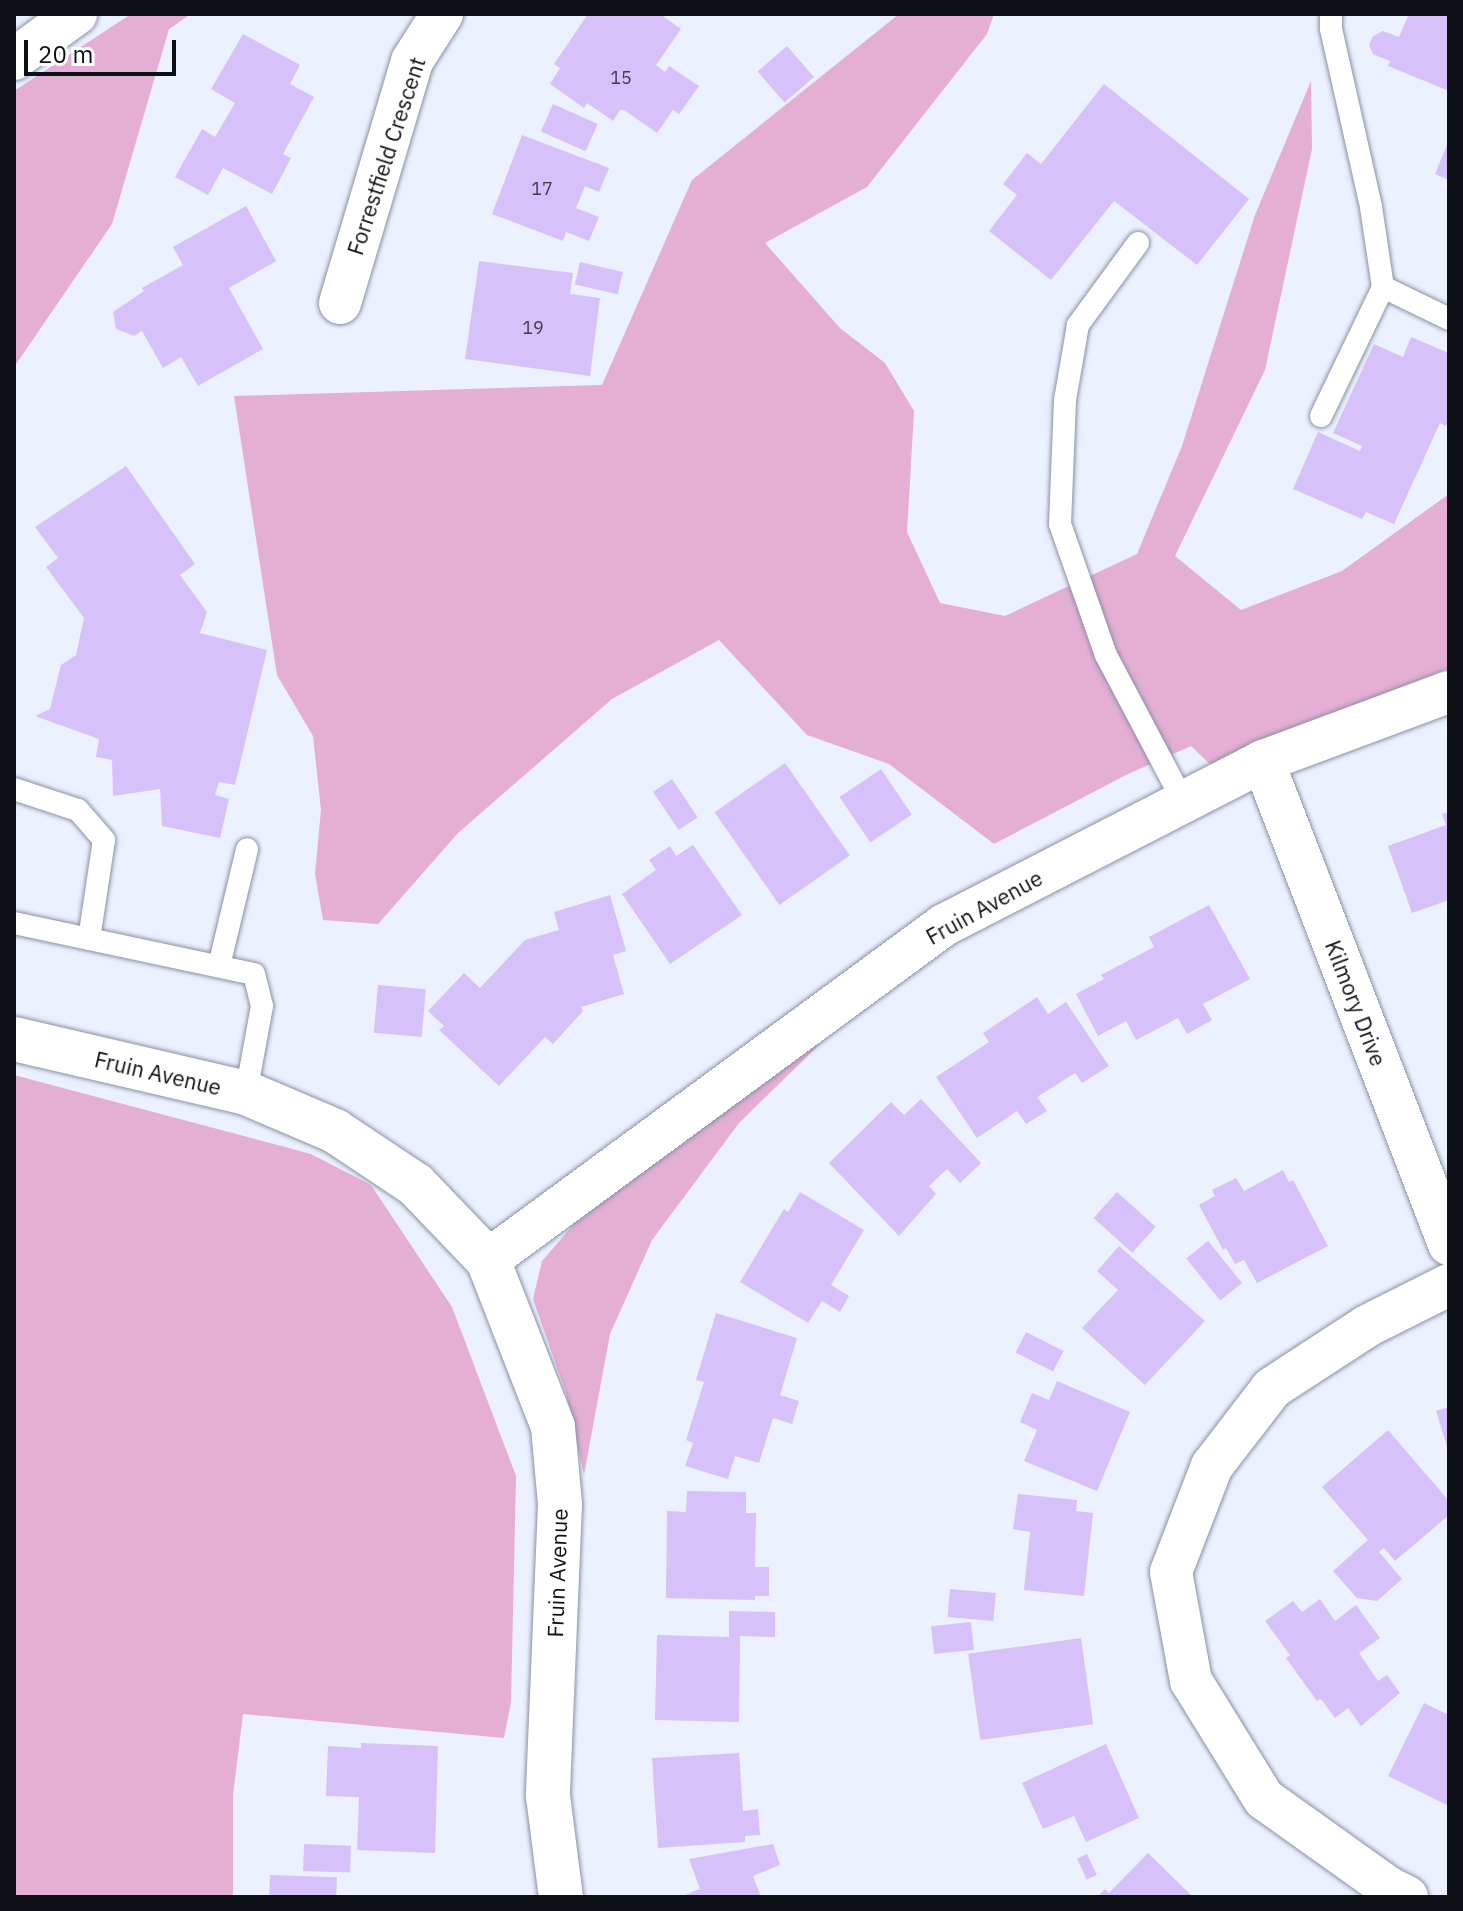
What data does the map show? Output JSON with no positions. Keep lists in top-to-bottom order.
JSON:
{
  "streets": {
    "street": ["Forrestfield Crescent", "Fruin Avenue", "Kilmory Drive"]
  },
  "crossings": [
    ["Fruin Avenue", "Kilmory Drive"]
  ],
  "house_numbers": ["15", "17", "19"],
  "scale_bar": "20 m"
}
